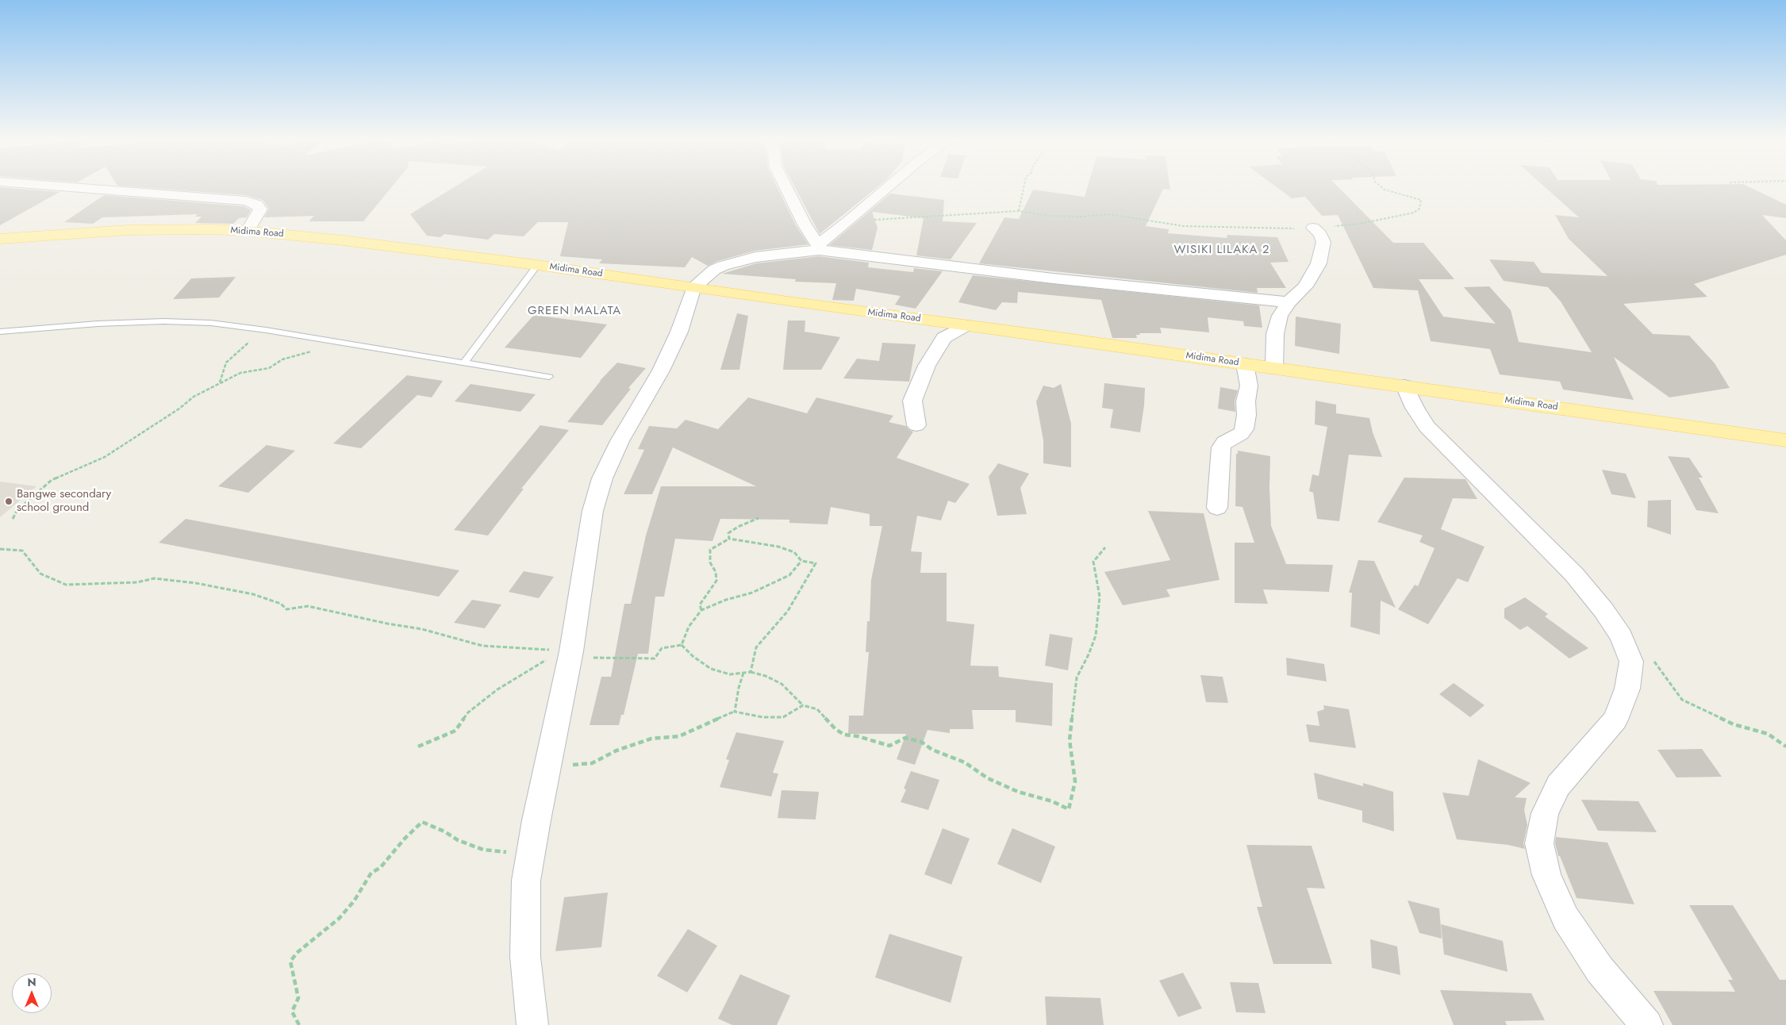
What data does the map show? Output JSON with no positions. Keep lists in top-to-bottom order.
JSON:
{
  "streets": {
    "main road": ["Midima Road"]
  },
  "districts": ["WISIKI LILAKA 2", "GREEN MALATA"],
  "places": ["Bangwe secondary school ground"],
  "north": "top"
}
